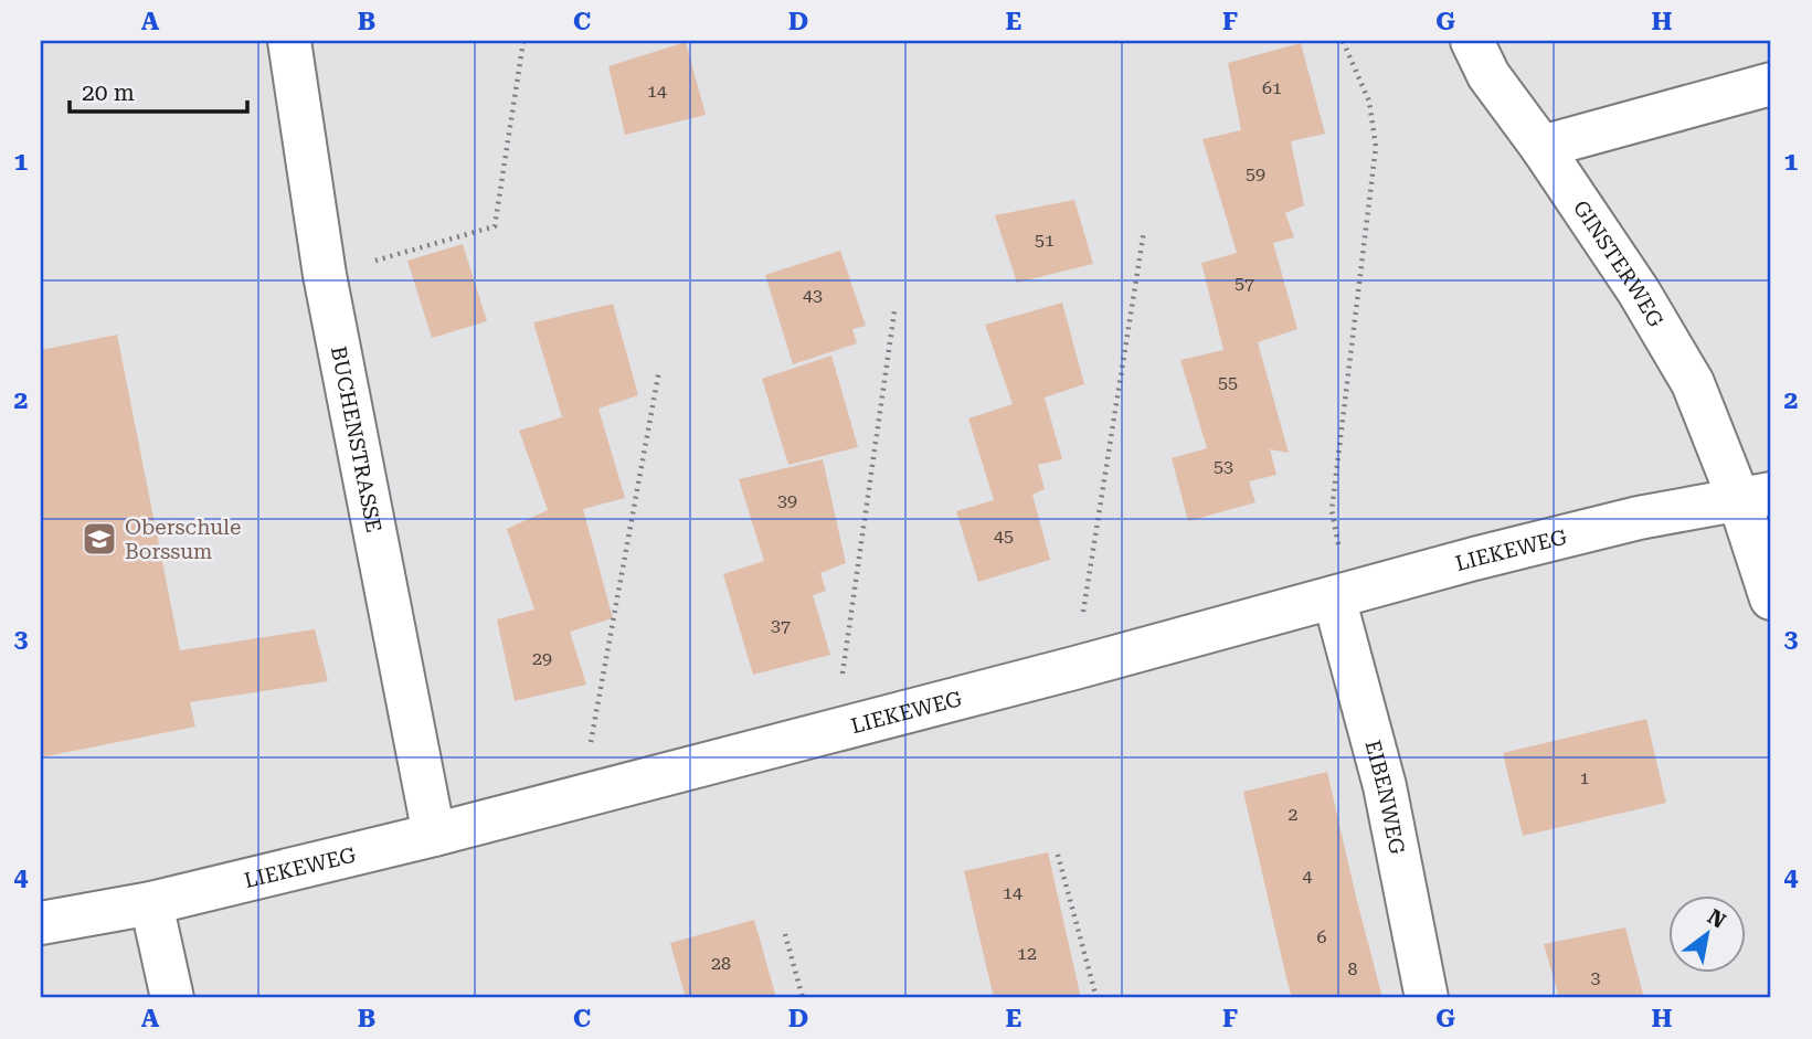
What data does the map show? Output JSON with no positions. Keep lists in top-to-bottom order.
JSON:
{
  "streets": {
    "street": [
      "GINSTERWEG",
      "BUCHENSTRASSE",
      "LIEKEWEG",
      "EIBENWEG"
    ]
  },
  "crossings": [
    ["GINSTERWEG", "LIEKEWEG"],
    ["BUCHENSTRASSE", "LIEKEWEG"],
    ["LIEKEWEG", "EIBENWEG"]
  ],
  "places": {
    "school or university": ["Oberschule Borssum"]
  },
  "house_numbers": [
    "61",
    "14",
    "59",
    "51",
    "57",
    "43",
    "55",
    "53",
    "39",
    "45",
    "37",
    "29",
    "1",
    "2",
    "4",
    "14",
    "6",
    "12",
    "28",
    "8",
    "3"
  ],
  "scale_bar": "20 m",
  "north": "top right",
  "grid": {
    "columns": [
      "A",
      "B",
      "C",
      "D",
      "E",
      "F",
      "G",
      "H"
    ],
    "rows": [
      "1",
      "2",
      "3",
      "4"
    ]
  }
}
